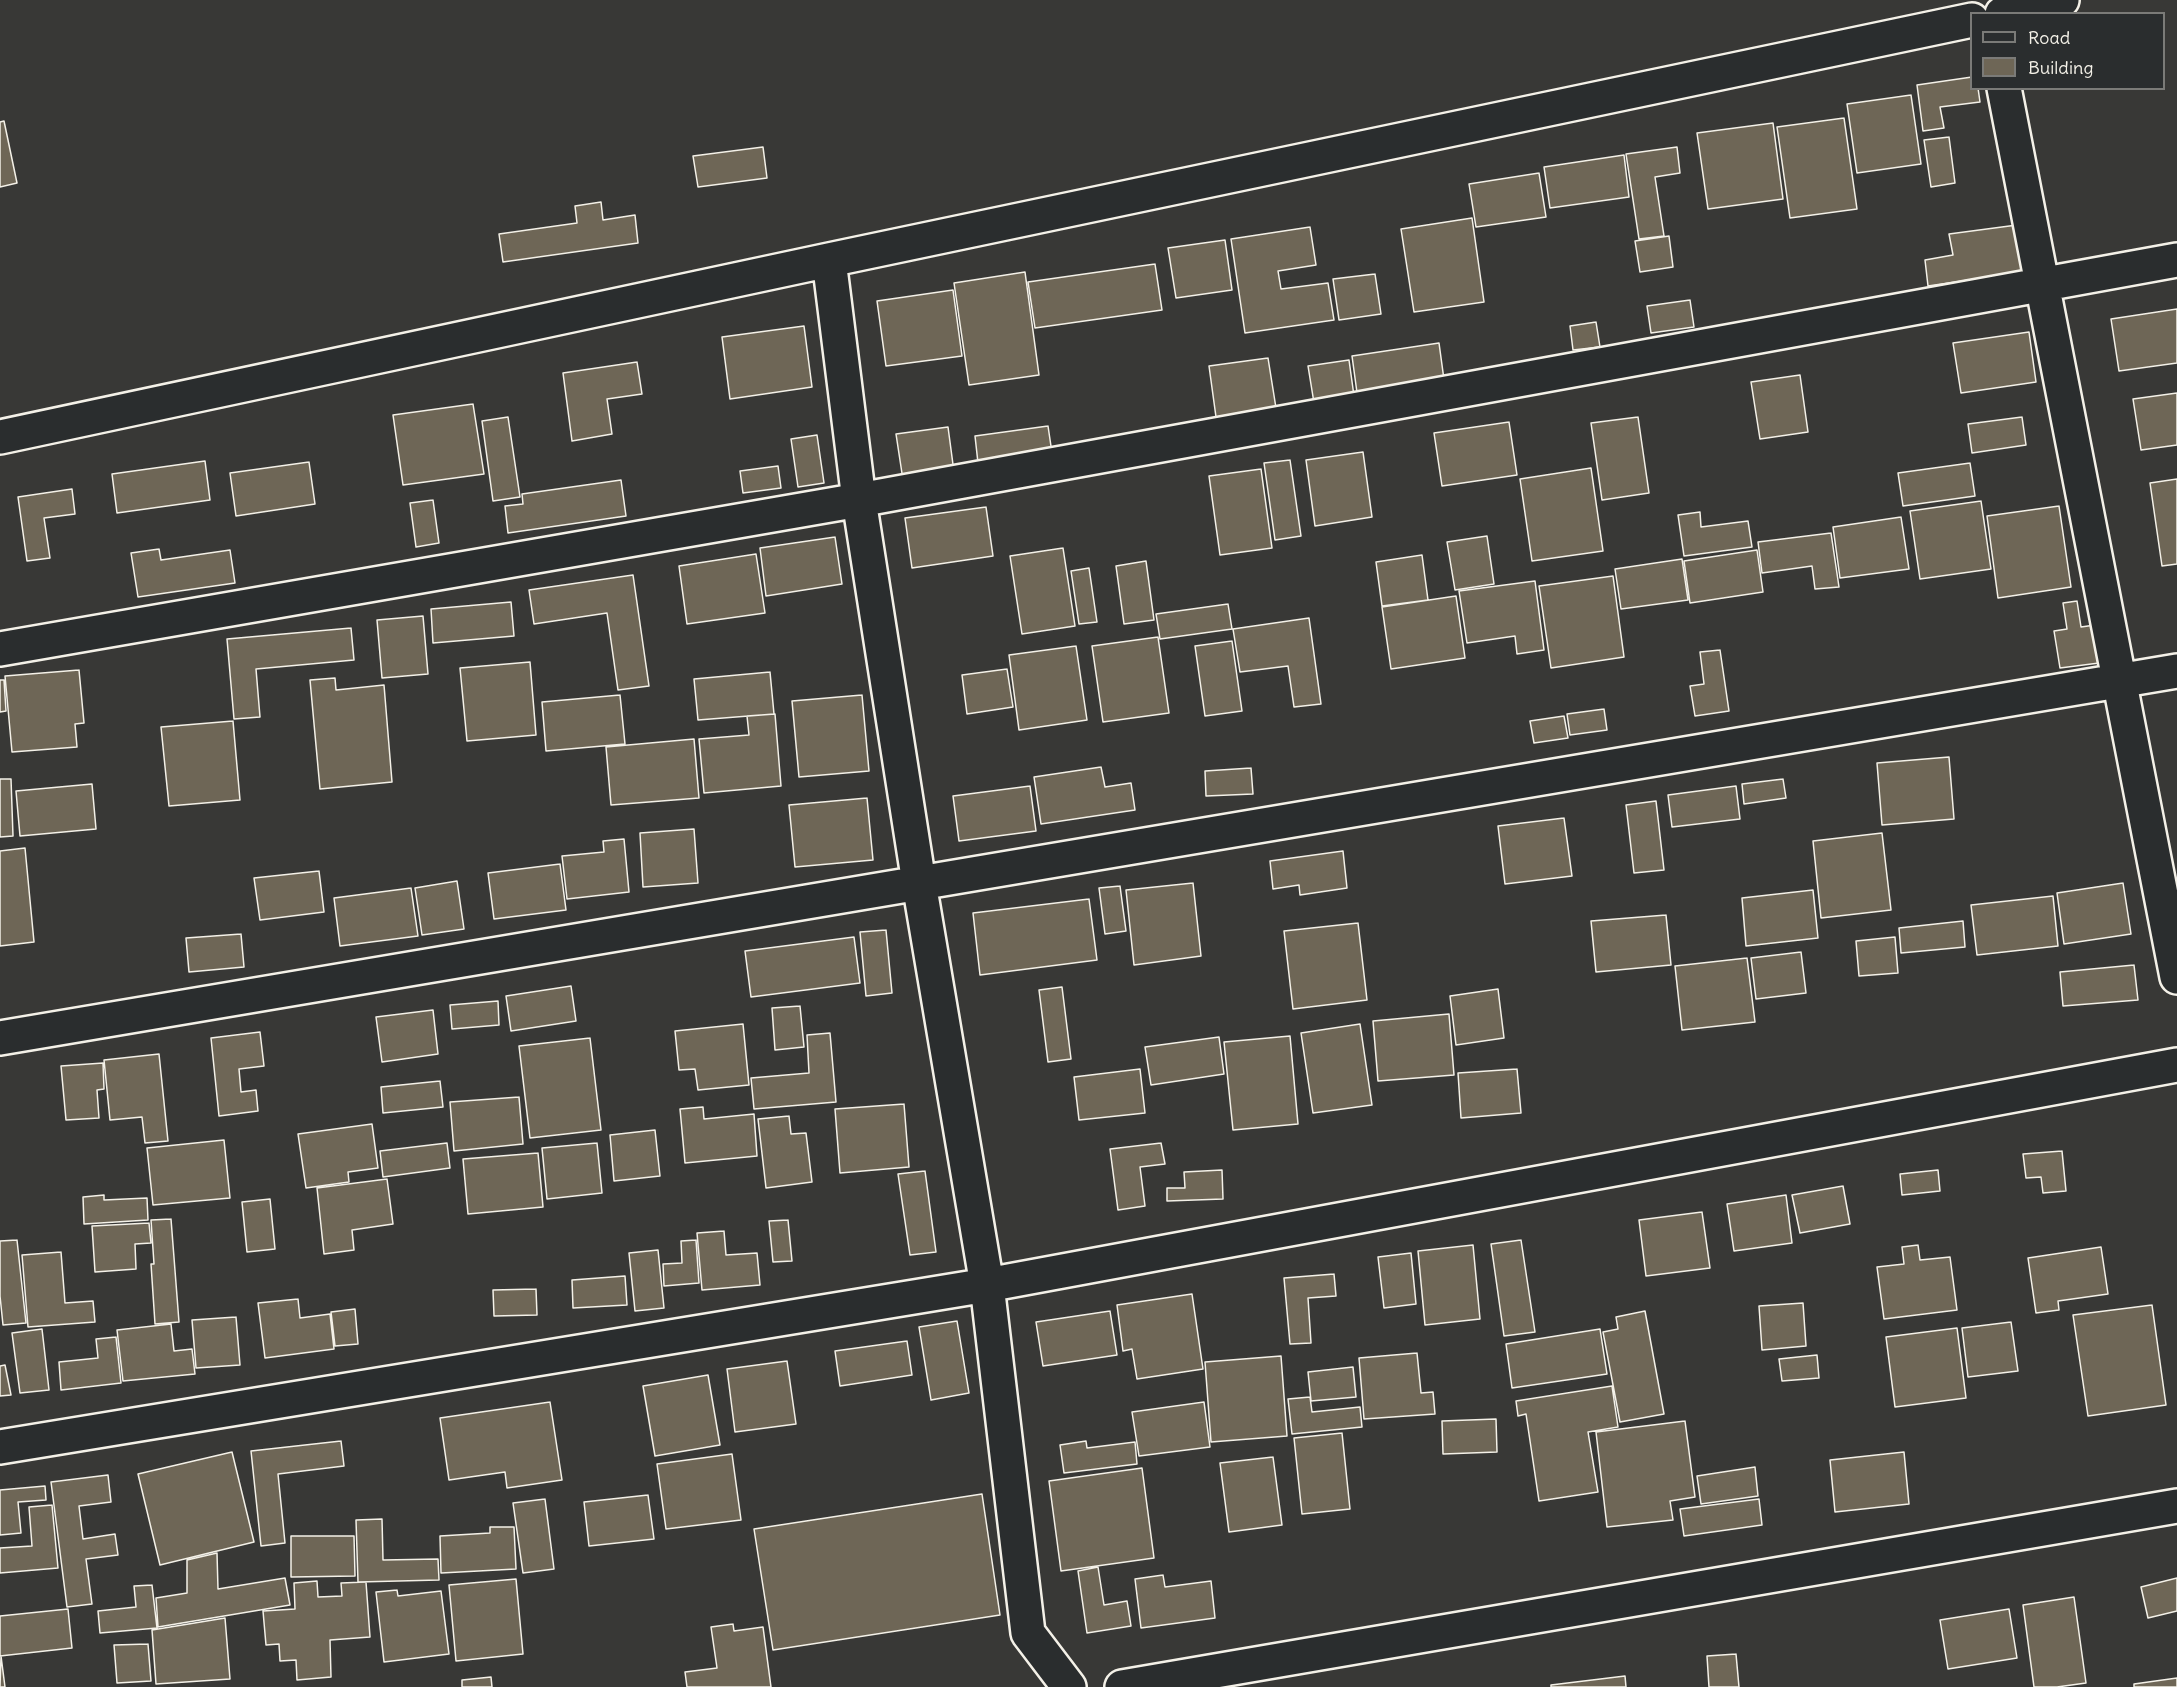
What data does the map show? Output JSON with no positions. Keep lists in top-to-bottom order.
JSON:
{
  "legend": ["Road", "Building"]
}
